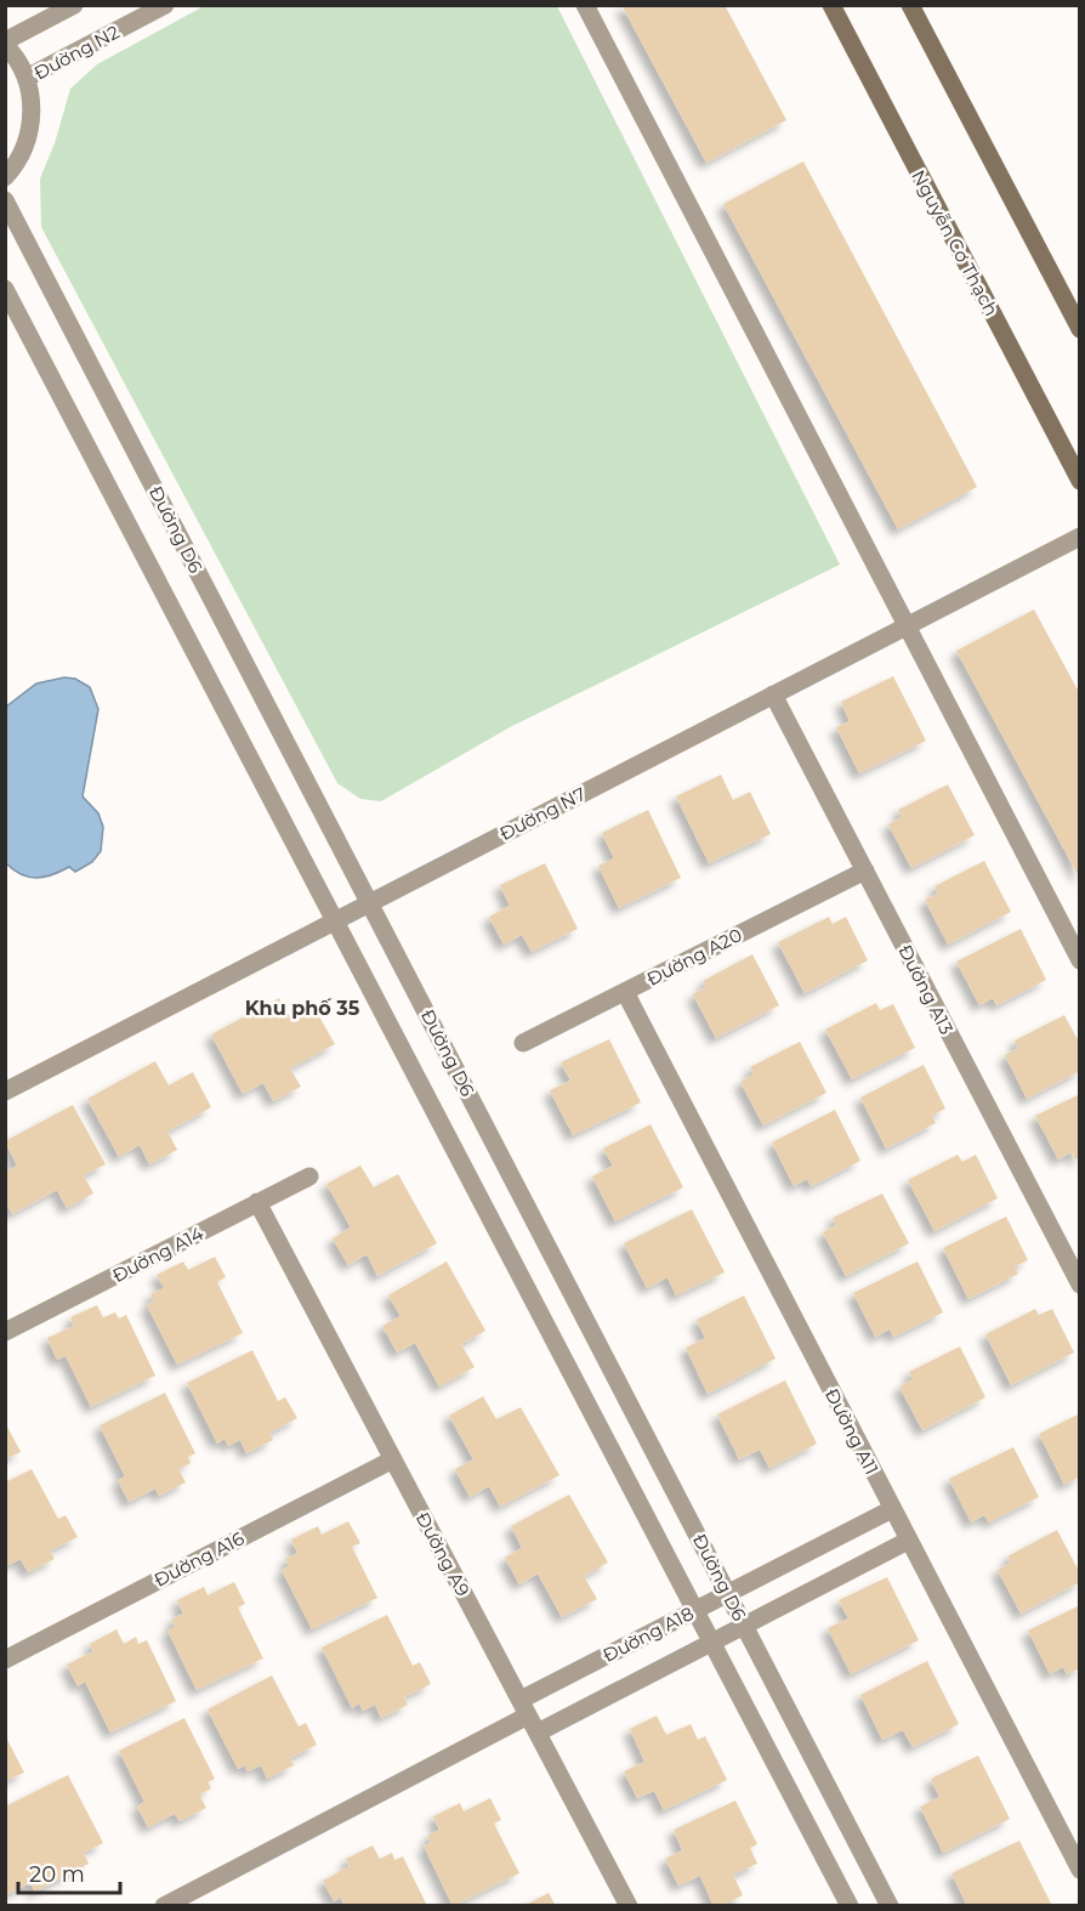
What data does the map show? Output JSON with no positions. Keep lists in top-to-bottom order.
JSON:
{
  "streets": {
    "main road": ["Nguyễn Cơ Thạch"],
    "street": [
      "Đường N2",
      "Đường D6",
      "Đường N7",
      "Đường A20",
      "Đường A13",
      "Đường A14",
      "Đường A11",
      "Đường A9",
      "Đường A16",
      "Đường A18"
    ]
  },
  "crossings": [
    ["Đường D6", "Đường N7"],
    ["Đường D6", "Đường A18"],
    ["Đường N7", "Đường A13"],
    ["Đường A20", "Đường A13"],
    ["Đường A20", "Đường A11"],
    ["Đường A14", "Đường A9"],
    ["Đường A11", "Đường A18"],
    ["Đường A9", "Đường A16"],
    ["Đường A9", "Đường A18"]
  ],
  "districts": ["Khu phố 35"],
  "scale_bar": "20 m"
}
